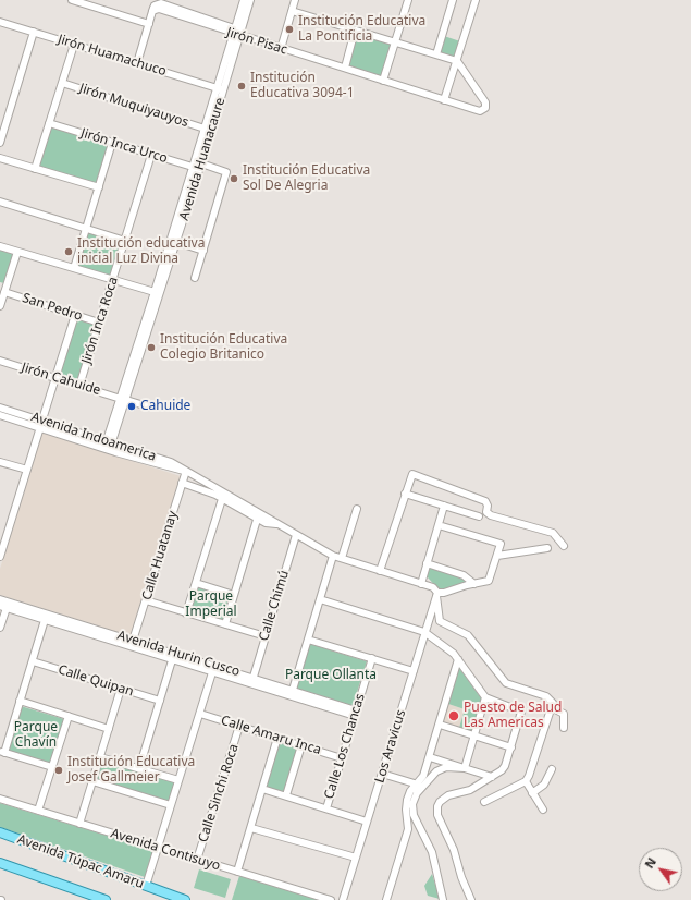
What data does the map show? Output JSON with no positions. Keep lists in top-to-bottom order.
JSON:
{
  "streets": {
    "main road": ["Avenida Túpac Amaru"],
    "street": [
      "Jirón Pisac",
      "Jirón Huamachuco",
      "Jirón Muquiyauyos",
      "Jirón Inca Urco",
      "Avenida Huanacaure",
      "San Pedro",
      "Jirón Inca Roca",
      "Jirón Cahuide",
      "Avenida Indoamerica",
      "Calle Huatanay",
      "Calle Chimú",
      "Avenida Hurin Cusco",
      "Calle Quipan",
      "Calle Amaru Inca",
      "Calle Los Chancas",
      "Los Aravicus",
      "Calle Sinchi Roca",
      "Avenida Contisuyo"
    ]
  },
  "crossings": [
    ["Jirón Pisac", "Avenida Huanacaure"],
    ["Jirón Huamachuco", "Avenida Huanacaure"],
    ["Jirón Muquiyauyos", "Avenida Huanacaure"],
    ["Jirón Inca Urco", "Avenida Huanacaure"],
    ["Jirón Inca Urco", "Jirón Inca Roca"],
    ["Avenida Huanacaure", "Jirón Cahuide"],
    ["Avenida Huanacaure", "Avenida Indoamerica"],
    ["San Pedro", "Jirón Inca Roca"],
    ["Jirón Inca Roca", "Jirón Cahuide"],
    ["Avenida Indoamerica", "Calle Huatanay"],
    ["Avenida Indoamerica", "Calle Chimú"],
    ["Avenida Indoamerica", "Los Aravicus"],
    ["Calle Huatanay", "Avenida Hurin Cusco"],
    ["Calle Chimú", "Avenida Hurin Cusco"],
    ["Avenida Hurin Cusco", "Calle Los Chancas"],
    ["Calle Amaru Inca", "Calle Los Chancas"],
    ["Calle Amaru Inca", "Calle Sinchi Roca"],
    ["Calle Sinchi Roca", "Avenida Contisuyo"]
  ],
  "parks": ["Parque Imperial", "Parque Ollanta", "Parque Chavín"],
  "places": [
    "Institución Educativa La Pontificia",
    "Institución Educativa 3094-1",
    "Institución Educativa Sol De Alegria",
    "Institución educativa inicial Luz Divina",
    "Institución Educativa Colegio Britanico",
    "Cahuide",
    "Puesto de Salud Las Americas",
    "Institución Educativa Josef Gallmeier"
  ],
  "north": "top left"
}
